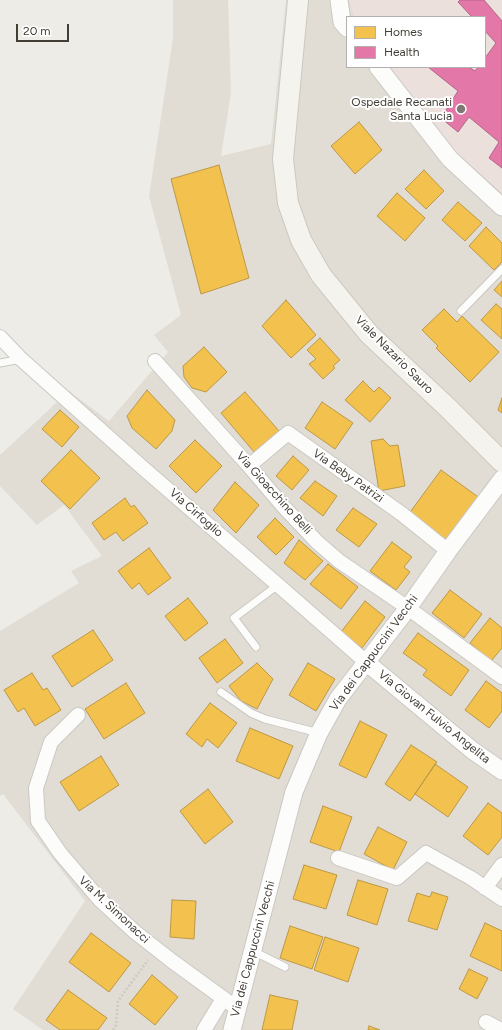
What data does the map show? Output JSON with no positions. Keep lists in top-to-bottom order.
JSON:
{
  "streets": {
    "main road": ["Viale Nazario Sauro"],
    "street": [
      "Via Beby Patrizi",
      "Via Gioacchino Belli",
      "Via Cirfoglio",
      "Via dei Cappuccini Vecchi",
      "Via Giovan Fulvio Angelita",
      "Via M. Simonacci"
    ]
  },
  "crossings": [
    ["Via Beby Patrizi", "Via Gioacchino Belli"],
    ["Via Beby Patrizi", "Via dei Cappuccini Vecchi"],
    ["Via Gioacchino Belli", "Via dei Cappuccini Vecchi"],
    ["Via Cirfoglio", "Via dei Cappuccini Vecchi"],
    ["Via Cirfoglio", "Via Giovan Fulvio Angelita"],
    ["Via dei Cappuccini Vecchi", "Via Giovan Fulvio Angelita"],
    ["Via dei Cappuccini Vecchi", "Via M. Simonacci"]
  ],
  "places": ["Ospedale Recanati Santa Lucia"],
  "legend": ["Homes", "Health"],
  "scale_bar": "20 m"
}
